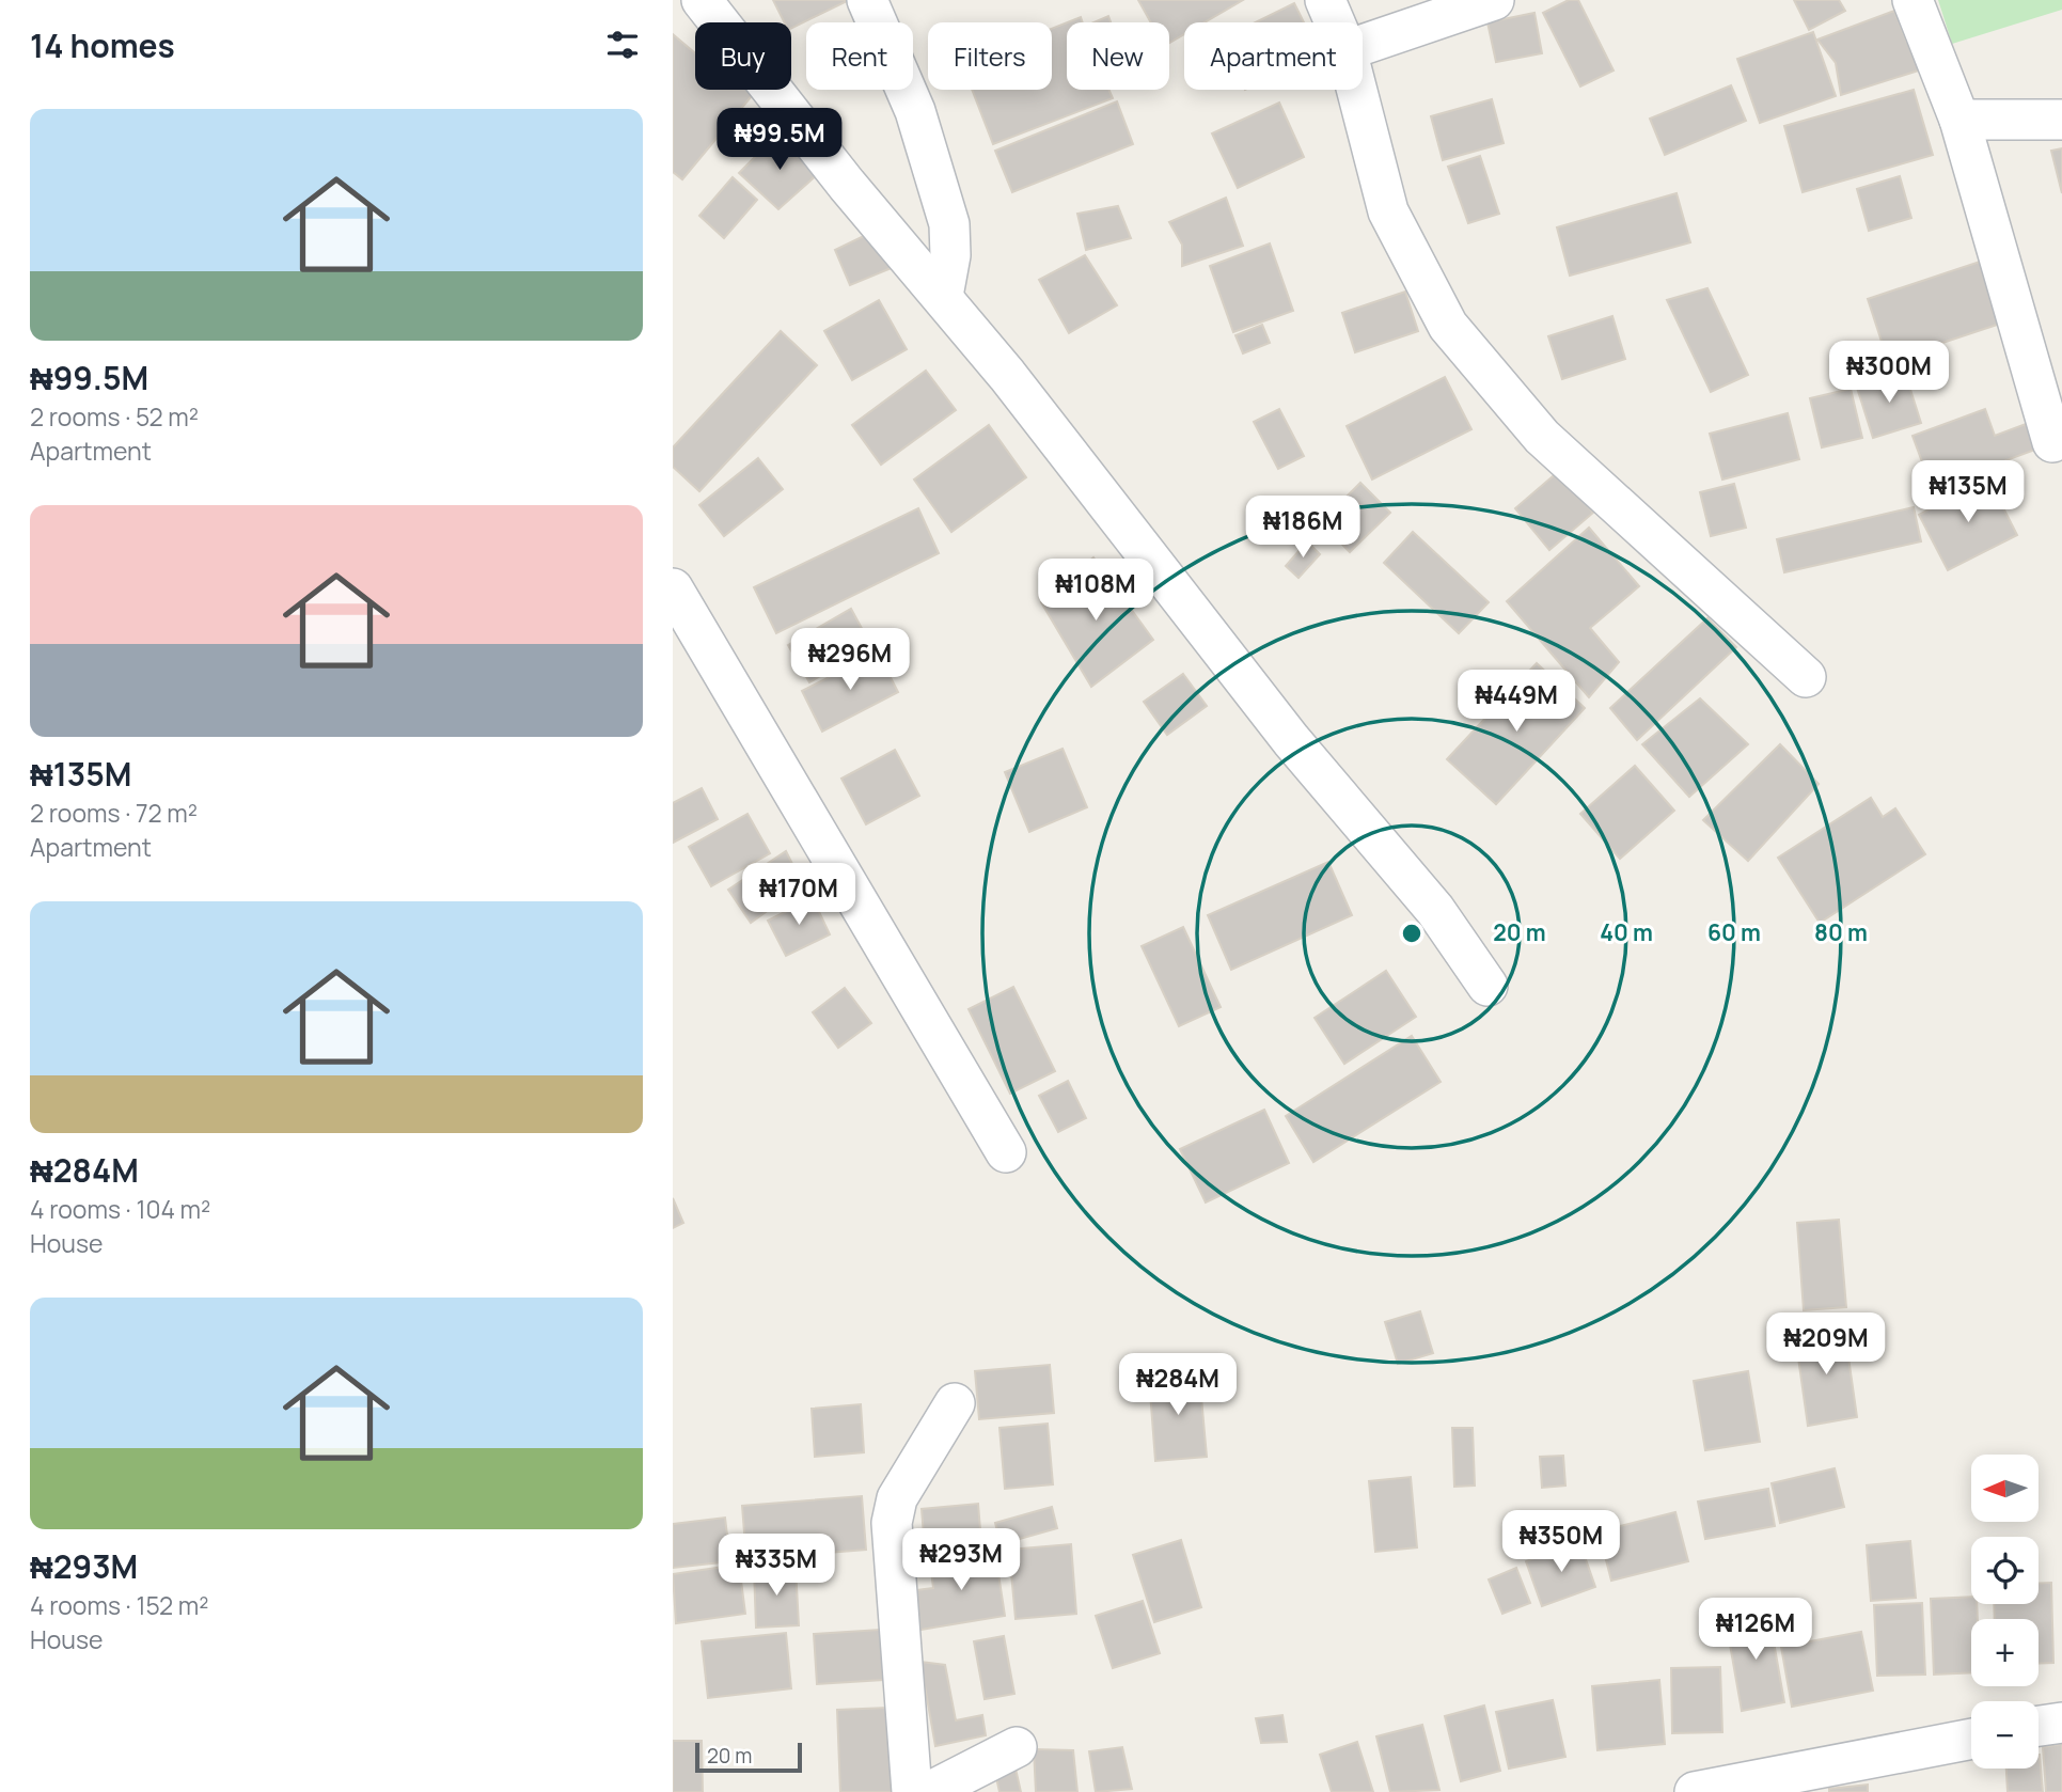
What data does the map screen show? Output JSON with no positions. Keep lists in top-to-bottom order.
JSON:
{
  "scale_bar": "20 m",
  "north": "left",
  "page": {
    "heading": "14 homes",
    "chip": [
      "Buy",
      "Rent",
      "Filters",
      "New",
      "Apartment"
    ],
    "list": [
      {
        "name": "₦99.5M",
        "note": "2 rooms · 52 m² · Apartment"
      },
      {
        "name": "₦135M",
        "note": "2 rooms · 72 m² · Apartment"
      },
      {
        "name": "₦284M",
        "note": "4 rooms · 104 m² · House"
      },
      {
        "name": "₦293M",
        "note": "4 rooms · 152 m² · House"
      }
    ],
    "price": [
      "₦99.5M",
      "₦300M",
      "₦135M",
      "₦186M",
      "₦108M",
      "₦296M",
      "₦449M",
      "₦170M",
      "₦209M",
      "₦284M",
      "₦350M",
      "₦293M",
      "₦335M",
      "₦126M"
    ],
    "map_buttons": ["+", "−"],
    "scale": "20 m"
  },
  "rings": [
    "20 m",
    "40 m",
    "60 m",
    "80 m"
  ]
}
